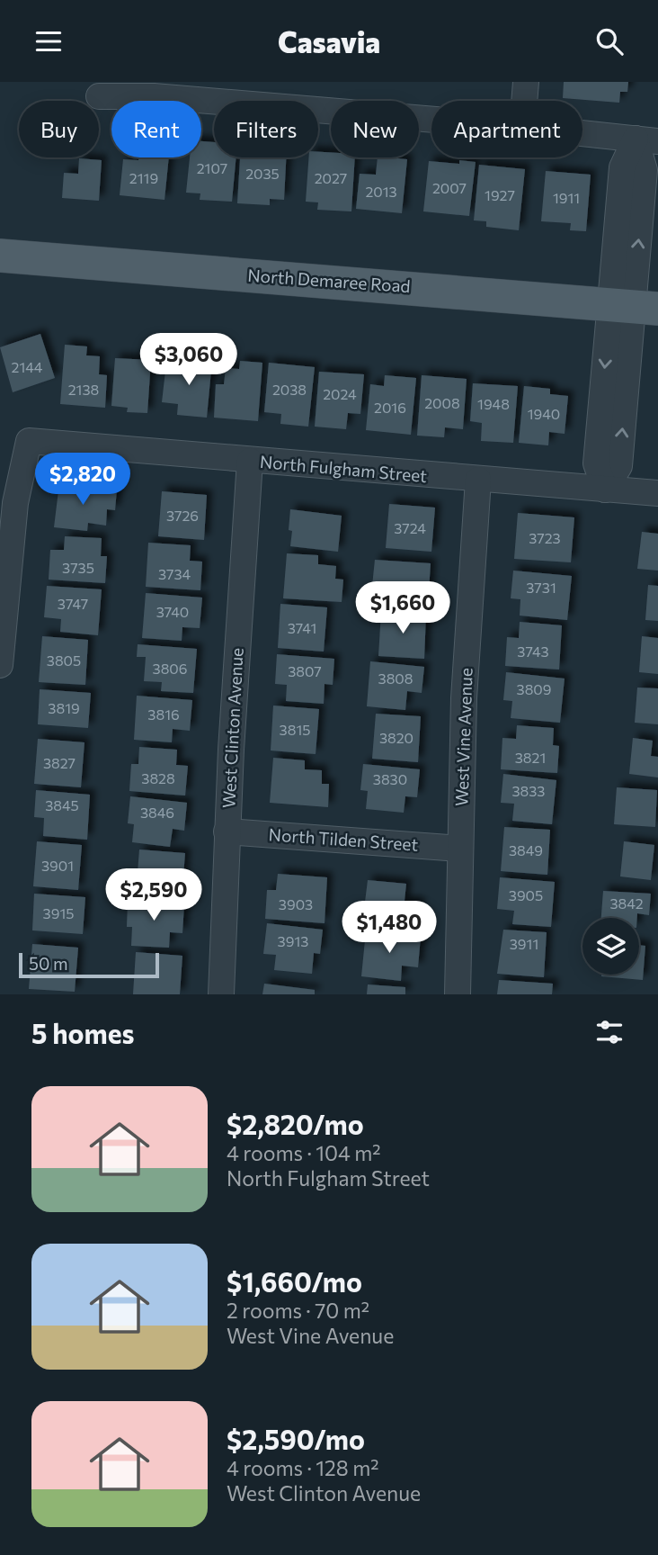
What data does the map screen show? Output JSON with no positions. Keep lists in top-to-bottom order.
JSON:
{
  "streets": {
    "main road": ["North Demaree Road"],
    "street": [
      "North Fulgham Street",
      "West Clinton Avenue",
      "West Vine Avenue",
      "North Tilden Street"
    ]
  },
  "crossings": [
    ["North Fulgham Street", "West Clinton Avenue"],
    ["North Fulgham Street", "West Vine Avenue"],
    ["West Clinton Avenue", "North Tilden Street"],
    ["West Vine Avenue", "North Tilden Street"]
  ],
  "house_numbers": [
    "2107",
    "2035",
    "2119",
    "2027",
    "2007",
    "2013",
    "1927",
    "1911",
    "2144",
    "2138",
    "2038",
    "2024",
    "2008",
    "1948",
    "2016",
    "1940",
    "3726",
    "3724",
    "3723",
    "3735",
    "3734",
    "3731",
    "3747",
    "3740",
    "3741",
    "3743",
    "3805",
    "3806",
    "3807",
    "3808",
    "3809",
    "3819",
    "3816",
    "3815",
    "3820",
    "3821",
    "3827",
    "3828",
    "3830",
    "3833",
    "3845",
    "3846",
    "3849",
    "3901",
    "3905",
    "3842",
    "3903",
    "3915",
    "3913",
    "3911"
  ],
  "scale_bar": "50 m",
  "page": {
    "header": "Casavia",
    "chip": [
      "Buy",
      "Rent",
      "Filters",
      "New",
      "Apartment"
    ],
    "price": [
      "$3,060",
      "$2,820",
      "$1,660",
      "$2,590",
      "$1,480"
    ],
    "scale": "50 m",
    "heading": "5 homes",
    "list": [
      {
        "name": "$2,820/mo",
        "note": "4 rooms · 104 m² · North Fulgham Street"
      },
      {
        "name": "$1,660/mo",
        "note": "2 rooms · 70 m² · West Vine Avenue"
      },
      {
        "name": "$2,590/mo",
        "note": "4 rooms · 128 m² · West Clinton Avenue"
      }
    ]
  }
}
